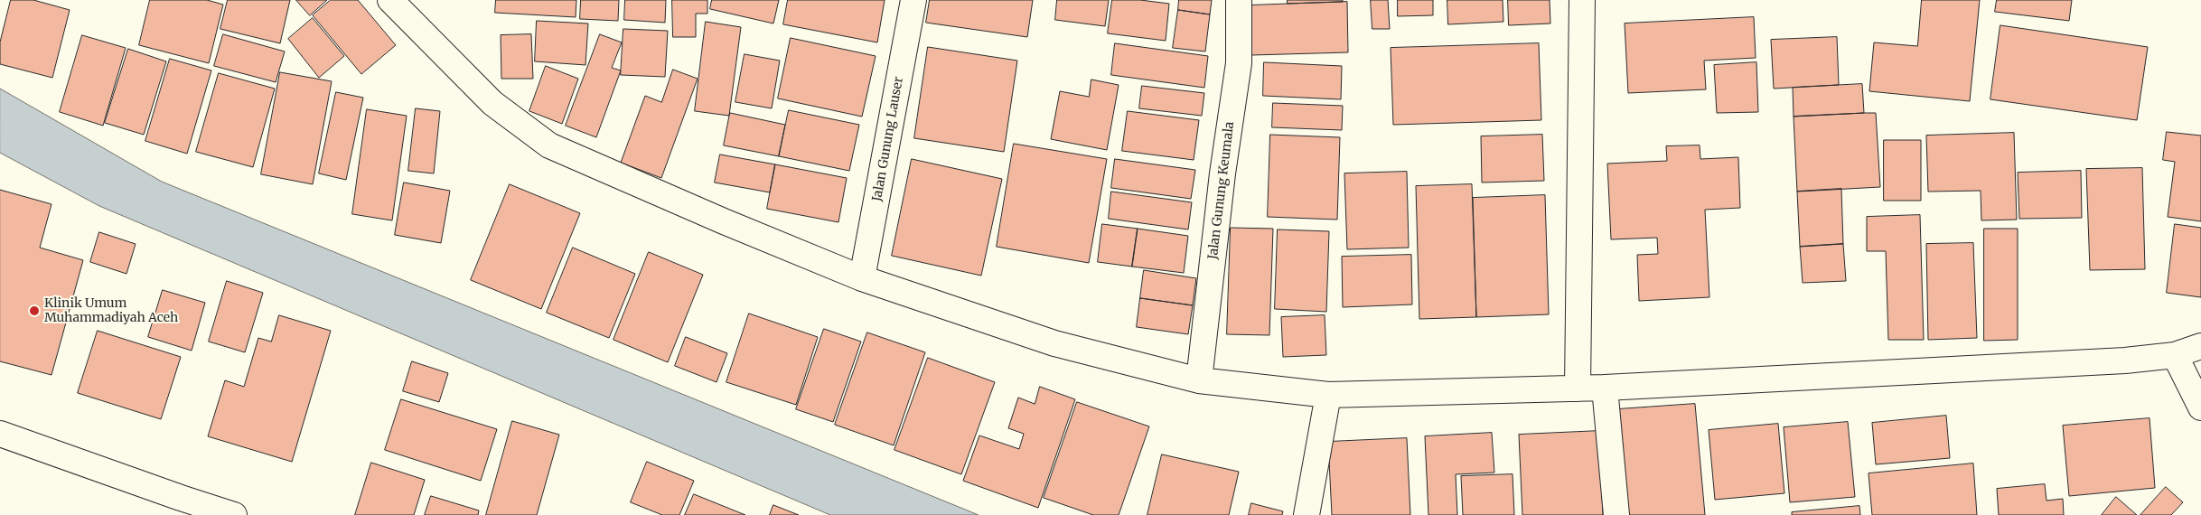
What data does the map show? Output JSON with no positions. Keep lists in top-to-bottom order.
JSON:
{
  "streets": {
    "street": ["Jalan Gunung Lauser", "Jalan Gunung Keumala"]
  },
  "places": ["Klinik Umum Muhammadiyah Aceh"]
}
